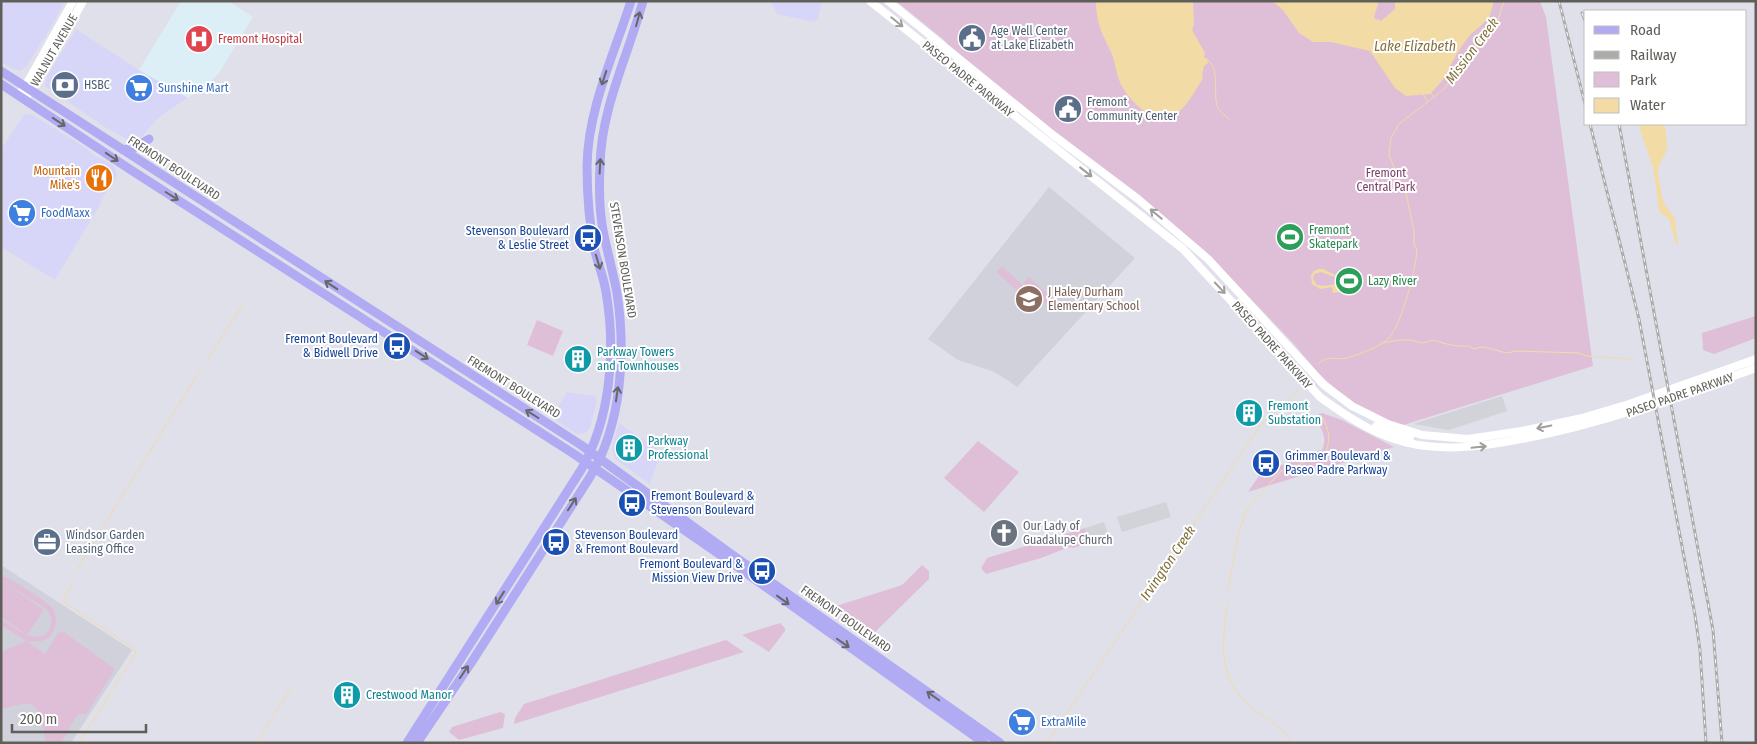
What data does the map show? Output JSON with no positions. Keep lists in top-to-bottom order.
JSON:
{
  "streets": {
    "main road": [
      "WALNUT AVENUE",
      "PASEO PADRE PARKWAY",
      "FREMONT BOULEVARD",
      "STEVENSON BOULEVARD"
    ]
  },
  "crossings": [
    ["WALNUT AVENUE", "FREMONT BOULEVARD"],
    ["FREMONT BOULEVARD", "STEVENSON BOULEVARD"]
  ],
  "water": ["Lake Elizabeth", "Mission Creek", "Irvington Creek"],
  "parks": ["Fremont Central Park"],
  "places": {
    "public building": ["Age Well Center at Lake Elizabeth", "Fremont Community Center"],
    "hospital": ["Fremont Hospital"],
    "bank": ["HSBC"],
    "supermarket": ["Sunshine Mart", "FoodMaxx", "ExtraMile"],
    "restaurant": ["Mountain Mike's"],
    "sports": ["Fremont Skatepark", "Lazy River"],
    "bus stop": [
      "Stevenson Boulevard & Leslie Street",
      "Fremont Boulevard & Bidwell Drive",
      "Grimmer Boulevard & Paseo Padre Parkway",
      "Fremont Boulevard & Stevenson Boulevard",
      "Stevenson Boulevard & Fremont Boulevard",
      "Fremont Boulevard & Mission View Drive"
    ],
    "school or university": ["J Haley Durham Elementary School"],
    "building": [
      "Parkway Towers and Townhouses",
      "Fremont Substation",
      "Parkway Professional",
      "Crestwood Manor"
    ],
    "church": ["Our Lady of Guadalupe Church"],
    "office": ["Windsor Garden Leasing Office"]
  },
  "legend": [
    "Road",
    "Railway",
    "Park",
    "Water"
  ],
  "scale_bar": "200 m"
}
